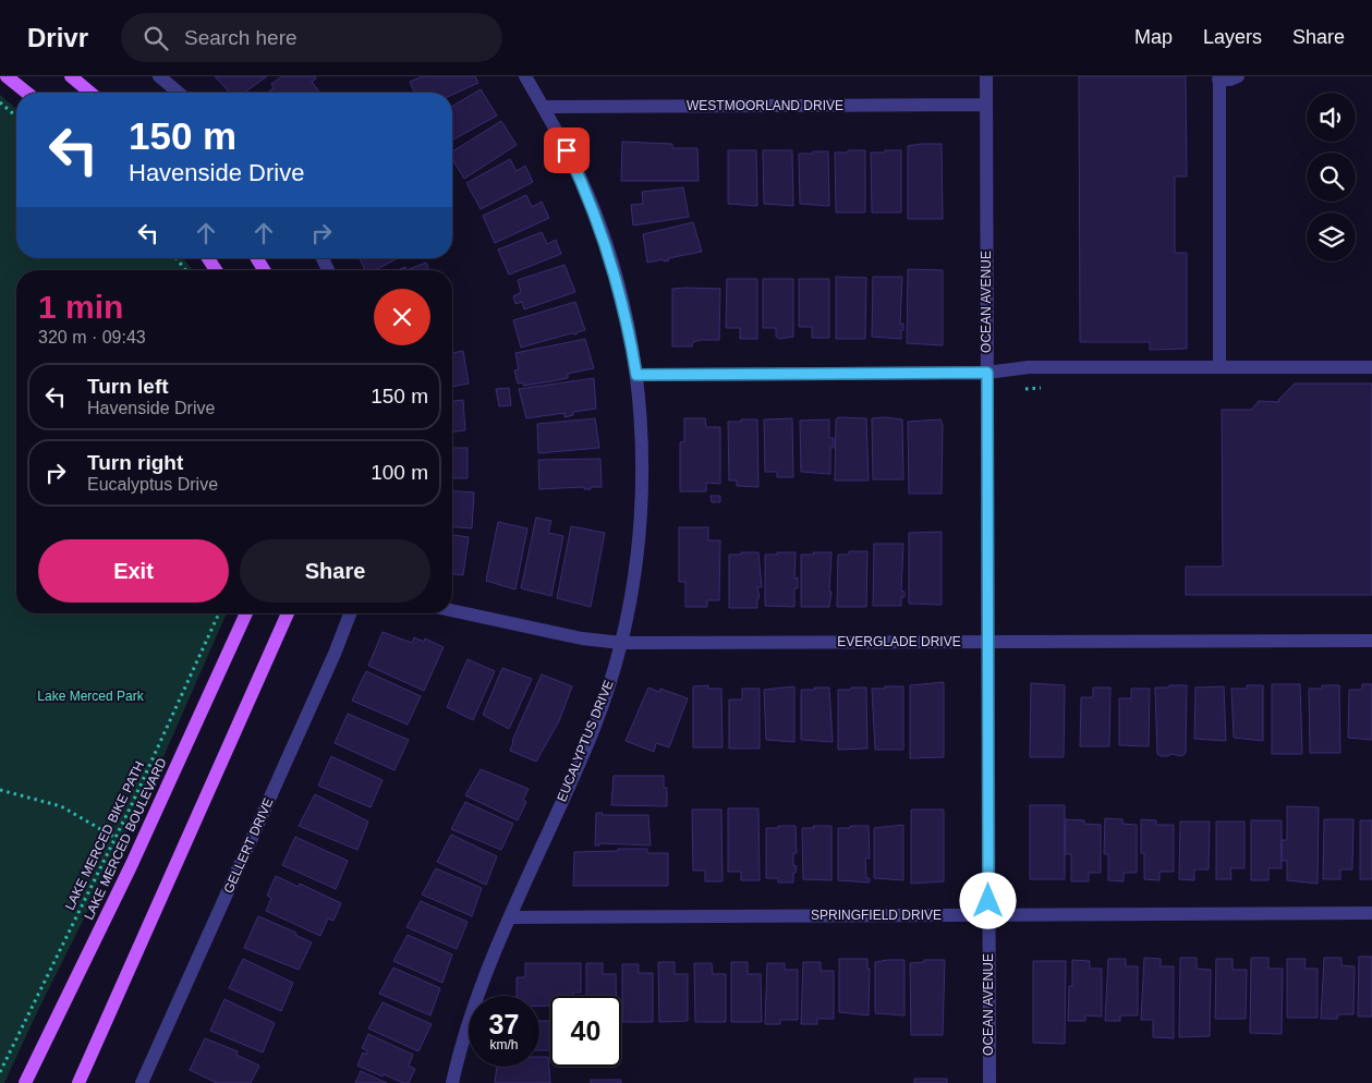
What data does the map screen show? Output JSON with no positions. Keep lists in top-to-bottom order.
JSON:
{
  "streets": {
    "main road": ["LAKE MERCED BOULEVARD"],
    "street": [
      "WESTMOORLAND DRIVE",
      "OCEAN AVENUE",
      "EVERGLADE DRIVE",
      "EUCALYPTUS DRIVE",
      "GELLERT DRIVE",
      "SPRINGFIELD DRIVE"
    ],
    "path": ["LAKE MERCED BIKE PATH"]
  },
  "crossings": [
    ["WESTMOORLAND DRIVE", "OCEAN AVENUE"],
    ["WESTMOORLAND DRIVE", "EUCALYPTUS DRIVE"],
    ["OCEAN AVENUE", "EVERGLADE DRIVE"],
    ["OCEAN AVENUE", "SPRINGFIELD DRIVE"],
    ["EVERGLADE DRIVE", "EUCALYPTUS DRIVE"],
    ["EUCALYPTUS DRIVE", "SPRINGFIELD DRIVE"]
  ],
  "parks": ["Lake Merced Park"],
  "page": {
    "header": "Drivr",
    "search": "Search here",
    "nav": ["Map", "Layers", "Share"],
    "turn": ["150 m", "Havenside Drive"],
    "heading": ["1 min", "320 m · 09:43"],
    "list": [
      {
        "name": "Turn left",
        "note": "Havenside Drive",
        "value": "150 m"
      },
      {
        "name": "Turn right",
        "note": "Eucalyptus Drive",
        "value": "100 m"
      }
    ],
    "buttons": ["Exit", "Share"],
    "speed": "37 km/h",
    "limit": "40"
  }
}
